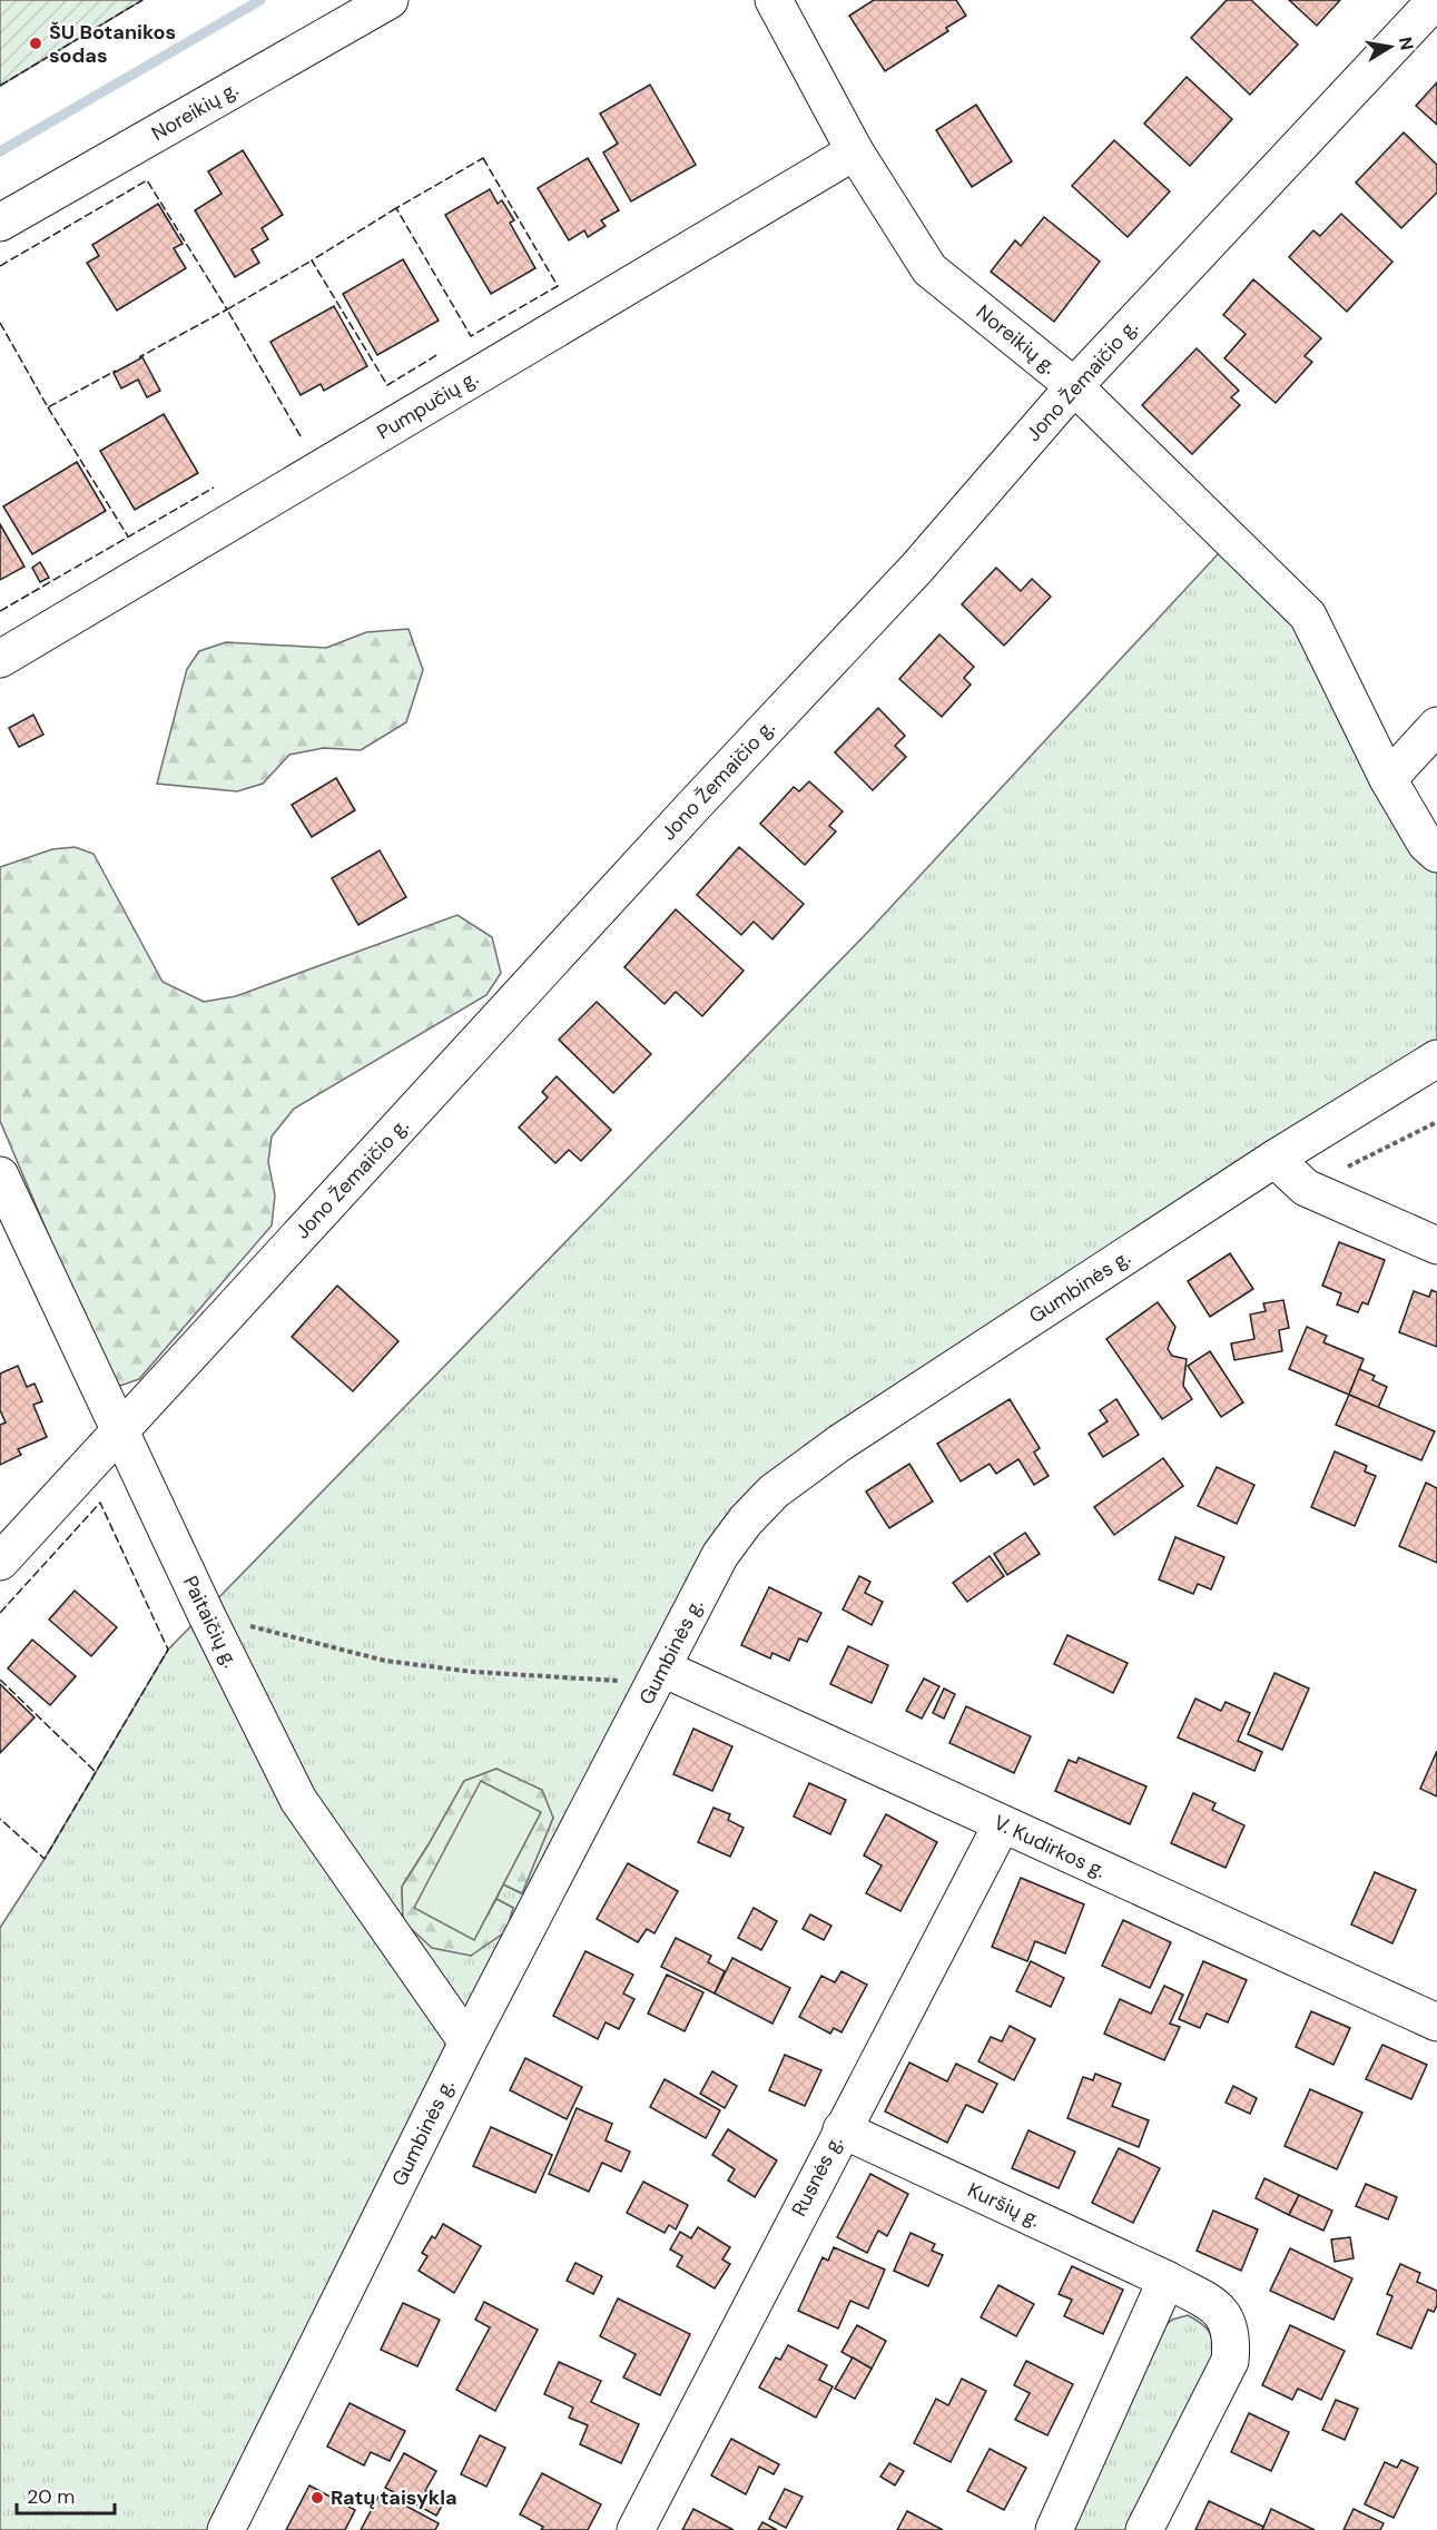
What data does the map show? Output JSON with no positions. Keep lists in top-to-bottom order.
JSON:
{
  "streets": {
    "street": [
      "Noreikių g.",
      "Jono Žemaičio g.",
      "Pumpučių g.",
      "Gumbinės g.",
      "Paitaičių g.",
      "V. Kudirkos g.",
      "Rusnės g.",
      "Kuršių g."
    ]
  },
  "crossings": [
    ["Noreikių g.", "Jono Žemaičio g."],
    ["Noreikių g.", "Pumpučių g."],
    ["Jono Žemaičio g.", "Paitaičių g."],
    ["Gumbinės g.", "Paitaičių g."],
    ["Gumbinės g.", "V. Kudirkos g."],
    ["V. Kudirkos g.", "Rusnės g."],
    ["Rusnės g.", "Kuršių g."]
  ],
  "places": ["ŠU Botanikos sodas", "Ratų taisykla"],
  "scale_bar": "20 m",
  "north": "right"
}
